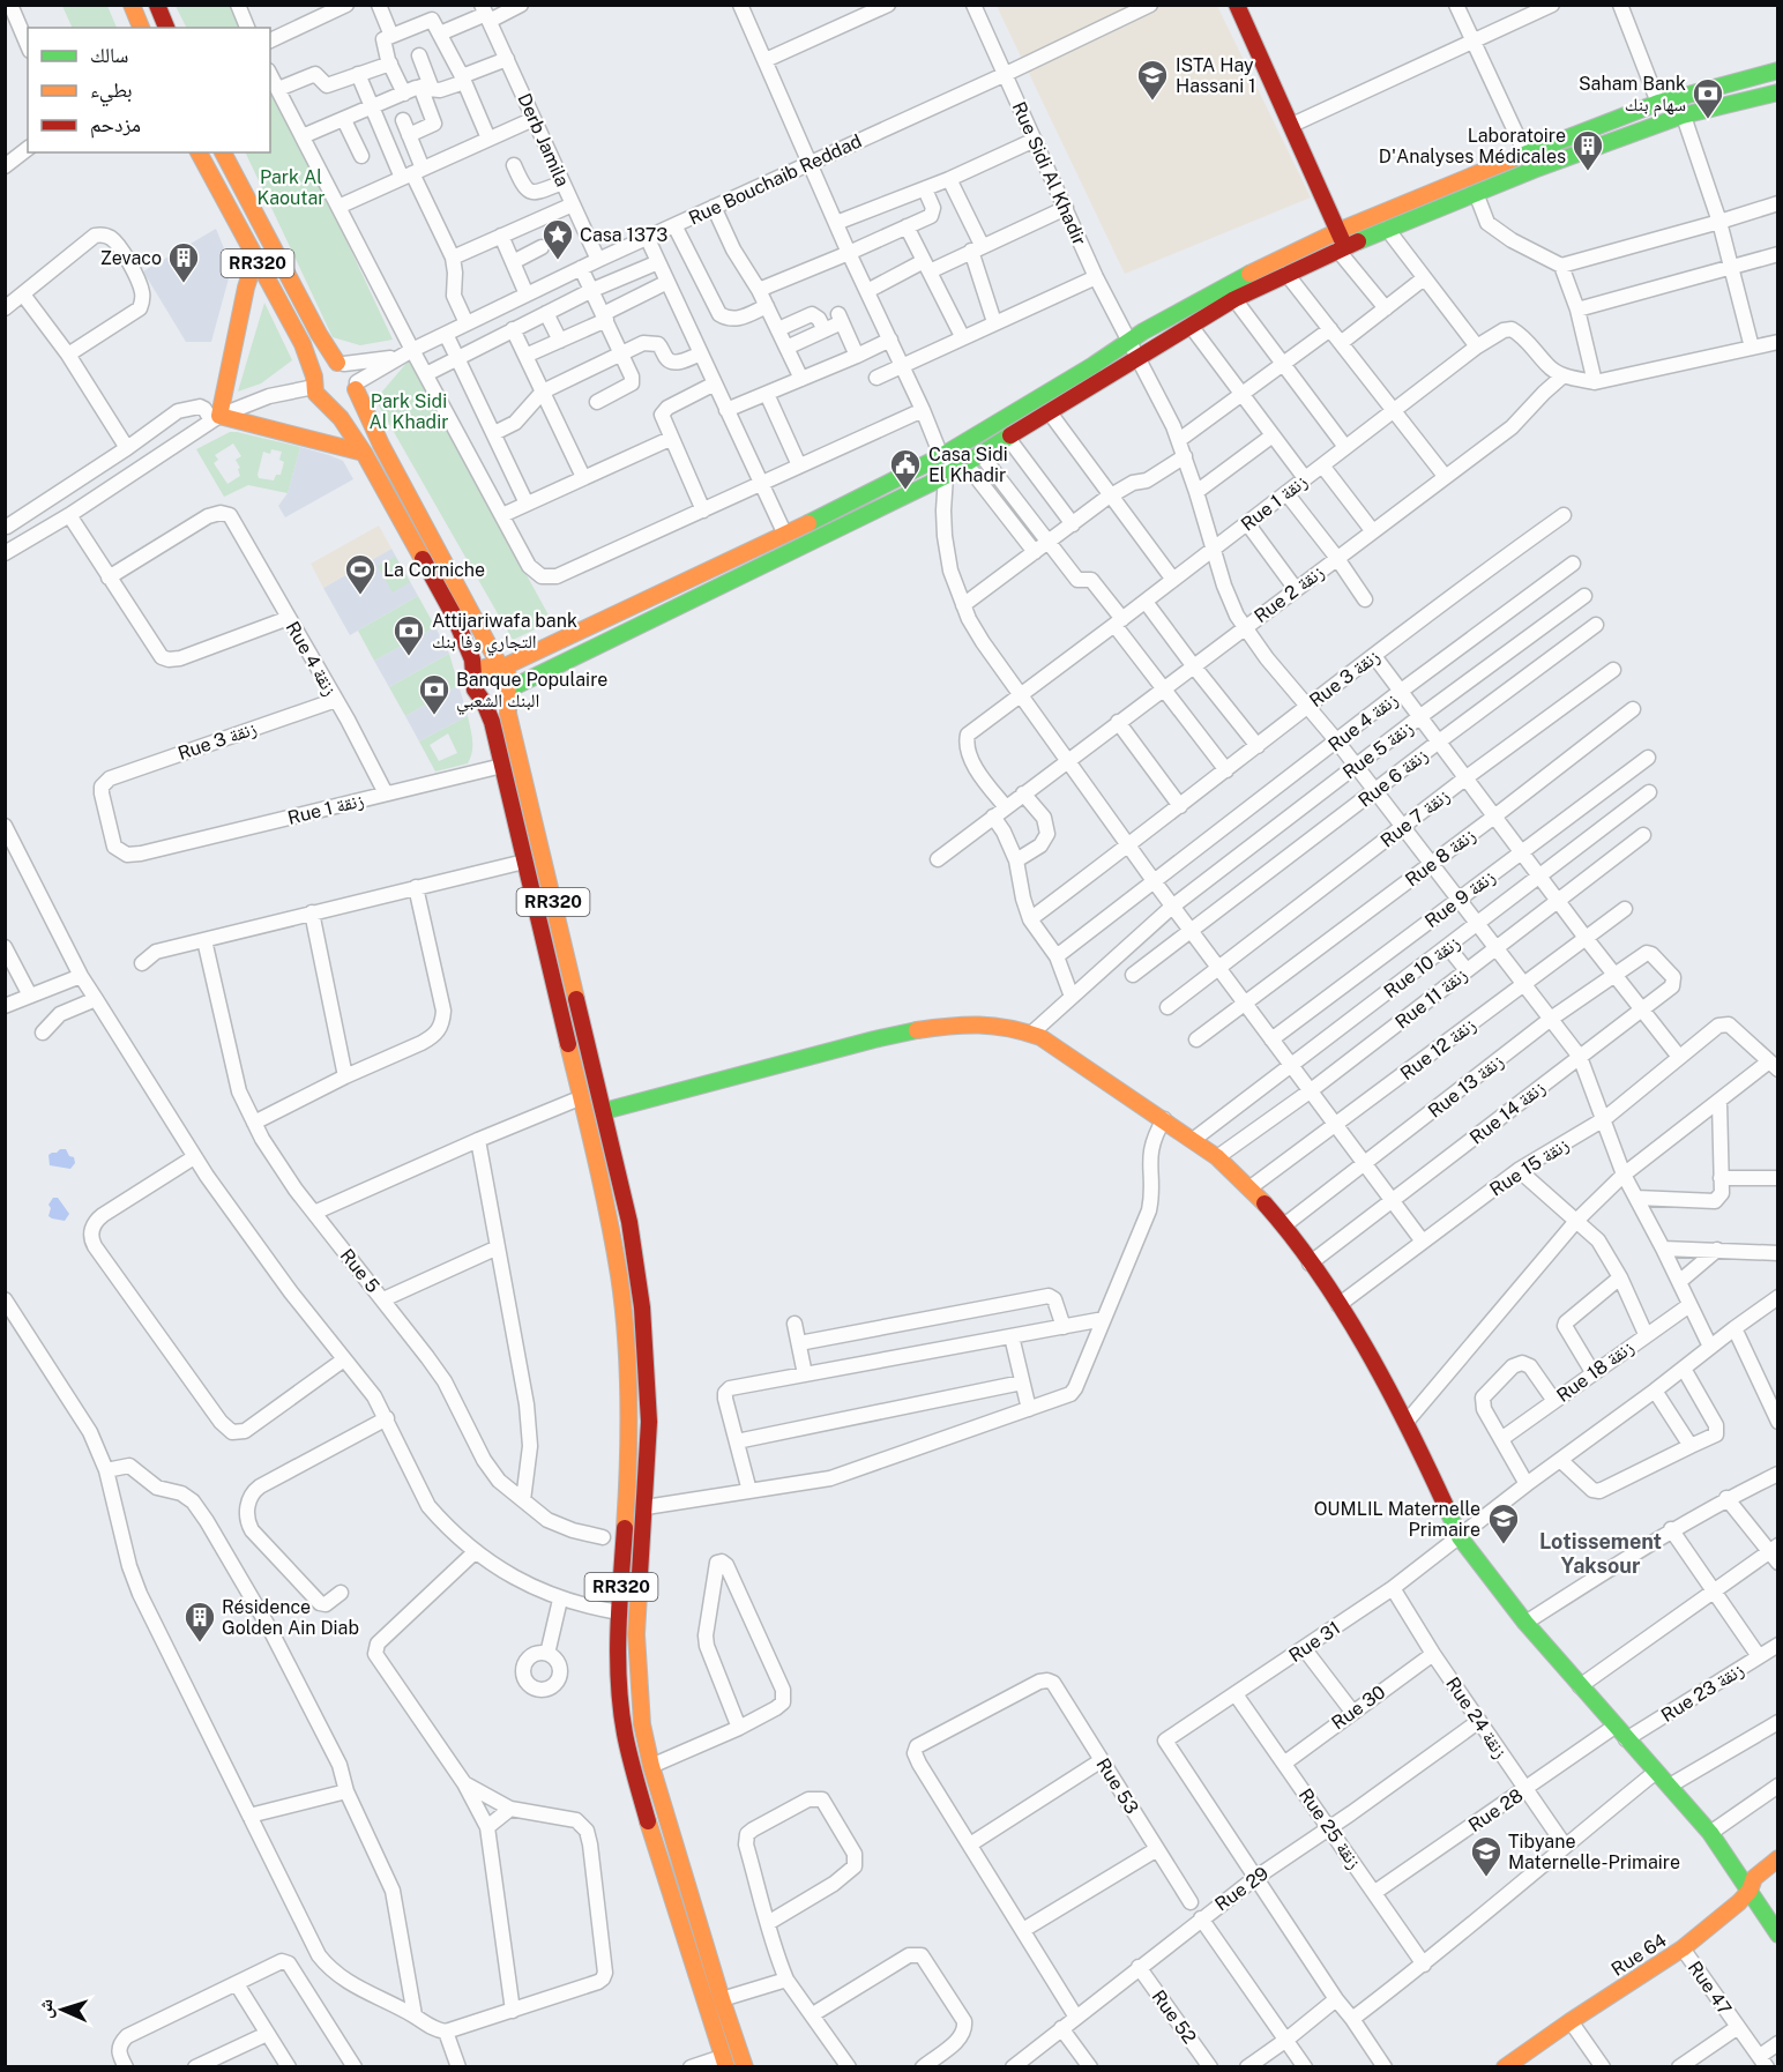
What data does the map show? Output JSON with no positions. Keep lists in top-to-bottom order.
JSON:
{
  "streets": {
    "main road": ["RR320", "Rue 64"],
    "street": [
      "Derb Jamila",
      "Rue Sidi Al Khadir",
      "Rue Bouchaib Reddad",
      "Rue 1 زنقة",
      "Rue 2 زنقة",
      "Rue 4 زنقة",
      "Rue 3 زنقة",
      "Rue 5 زنقة",
      "Rue 6 زنقة",
      "Rue 7 زنقة",
      "Rue 8 زنقة",
      "Rue 9 زنقة",
      "Rue 10 زنقة",
      "Rue 11 زنقة",
      "Rue 12 زنقة",
      "Rue 13 زنقة",
      "Rue 14 زنقة",
      "Rue 15 زنقة",
      "Rue 5",
      "Rue 18 زنقة",
      "Rue 31",
      "Rue 23 زنقة",
      "Rue 30",
      "Rue 24 زنقة",
      "Rue 53",
      "Rue 28",
      "Rue 25 زنقة",
      "Rue 29",
      "Rue 47",
      "Rue 52"
    ]
  },
  "crossings": [
    ["Derb Jamila", "Rue Bouchaib Reddad"],
    ["Rue Sidi Al Khadir", "Rue Bouchaib Reddad"],
    ["Rue Sidi Al Khadir", "Rue 1 زنقة"],
    ["Rue Sidi Al Khadir", "Rue 2 زنقة"],
    ["Rue Sidi Al Khadir", "Rue 4 زنقة"],
    ["Rue Sidi Al Khadir", "Rue 3 زنقة"],
    ["Rue Sidi Al Khadir", "Rue 5 زنقة"],
    ["Rue Sidi Al Khadir", "Rue 6 زنقة"],
    ["Rue Sidi Al Khadir", "Rue 7 زنقة"],
    ["Rue Sidi Al Khadir", "Rue 8 زنقة"],
    ["Rue Sidi Al Khadir", "Rue 9 زنقة"],
    ["Rue Sidi Al Khadir", "Rue 10 زنقة"],
    ["Rue Sidi Al Khadir", "Rue 11 زنقة"],
    ["Rue Sidi Al Khadir", "Rue 12 زنقة"],
    ["Rue Sidi Al Khadir", "Rue 13 زنقة"],
    ["Rue Sidi Al Khadir", "Rue 14 زنقة"],
    ["Rue Sidi Al Khadir", "Rue 15 زنقة"],
    ["Rue Sidi Al Khadir", "Rue 18 زنقة"],
    ["Rue Bouchaib Reddad", "RR320"],
    ["RR320", "Rue 1 زنقة"],
    ["Rue 1 زنقة", "Rue 2 زنقة"],
    ["Rue 1 زنقة", "Rue 4 زنقة"],
    ["Rue 1 زنقة", "Rue 3 زنقة"],
    ["Rue 4 زنقة", "Rue 3 زنقة"],
    ["Rue 13 زنقة", "Rue 14 زنقة"],
    ["Rue 31", "Rue 24 زنقة"],
    ["Rue 31", "Rue 25 زنقة"],
    ["Rue 31", "Rue 29"],
    ["Rue 30", "Rue 24 زنقة"],
    ["Rue 30", "Rue 25 زنقة"],
    ["Rue 24 زنقة", "Rue 28"],
    ["Rue 24 زنقة", "Rue 29"],
    ["Rue 28", "Rue 25 زنقة"],
    ["Rue 25 زنقة", "Rue 29"],
    ["Rue 29", "Rue 52"],
    ["Rue 64", "Rue 47"]
  ],
  "districts": ["Lotissement Yaksour"],
  "parks": ["Park Al Kaoutar", "Park Sidi Al Khadir"],
  "places": {
    "school or university": ["ISTA Hay Hassani 1", "OUMLIL Maternelle Primaire", "Tibyane Maternelle-Primaire"],
    "bank": ["Saham Bank سهام بنك", "Attijariwafa bank التجاري وفا بنك", "Banque Populaire البنك الشعبي"],
    "building": ["Laboratoire D'Analyses Médicales", "Zevaco", "Résidence Golden Ain Diab"],
    "place": ["Casa 1373"],
    "public building": ["Casa Sidi El Khadir"],
    "sports": ["La Corniche"]
  },
  "legend": ["سالك", "بطيء", "مزدحم"],
  "north": "left"
}
